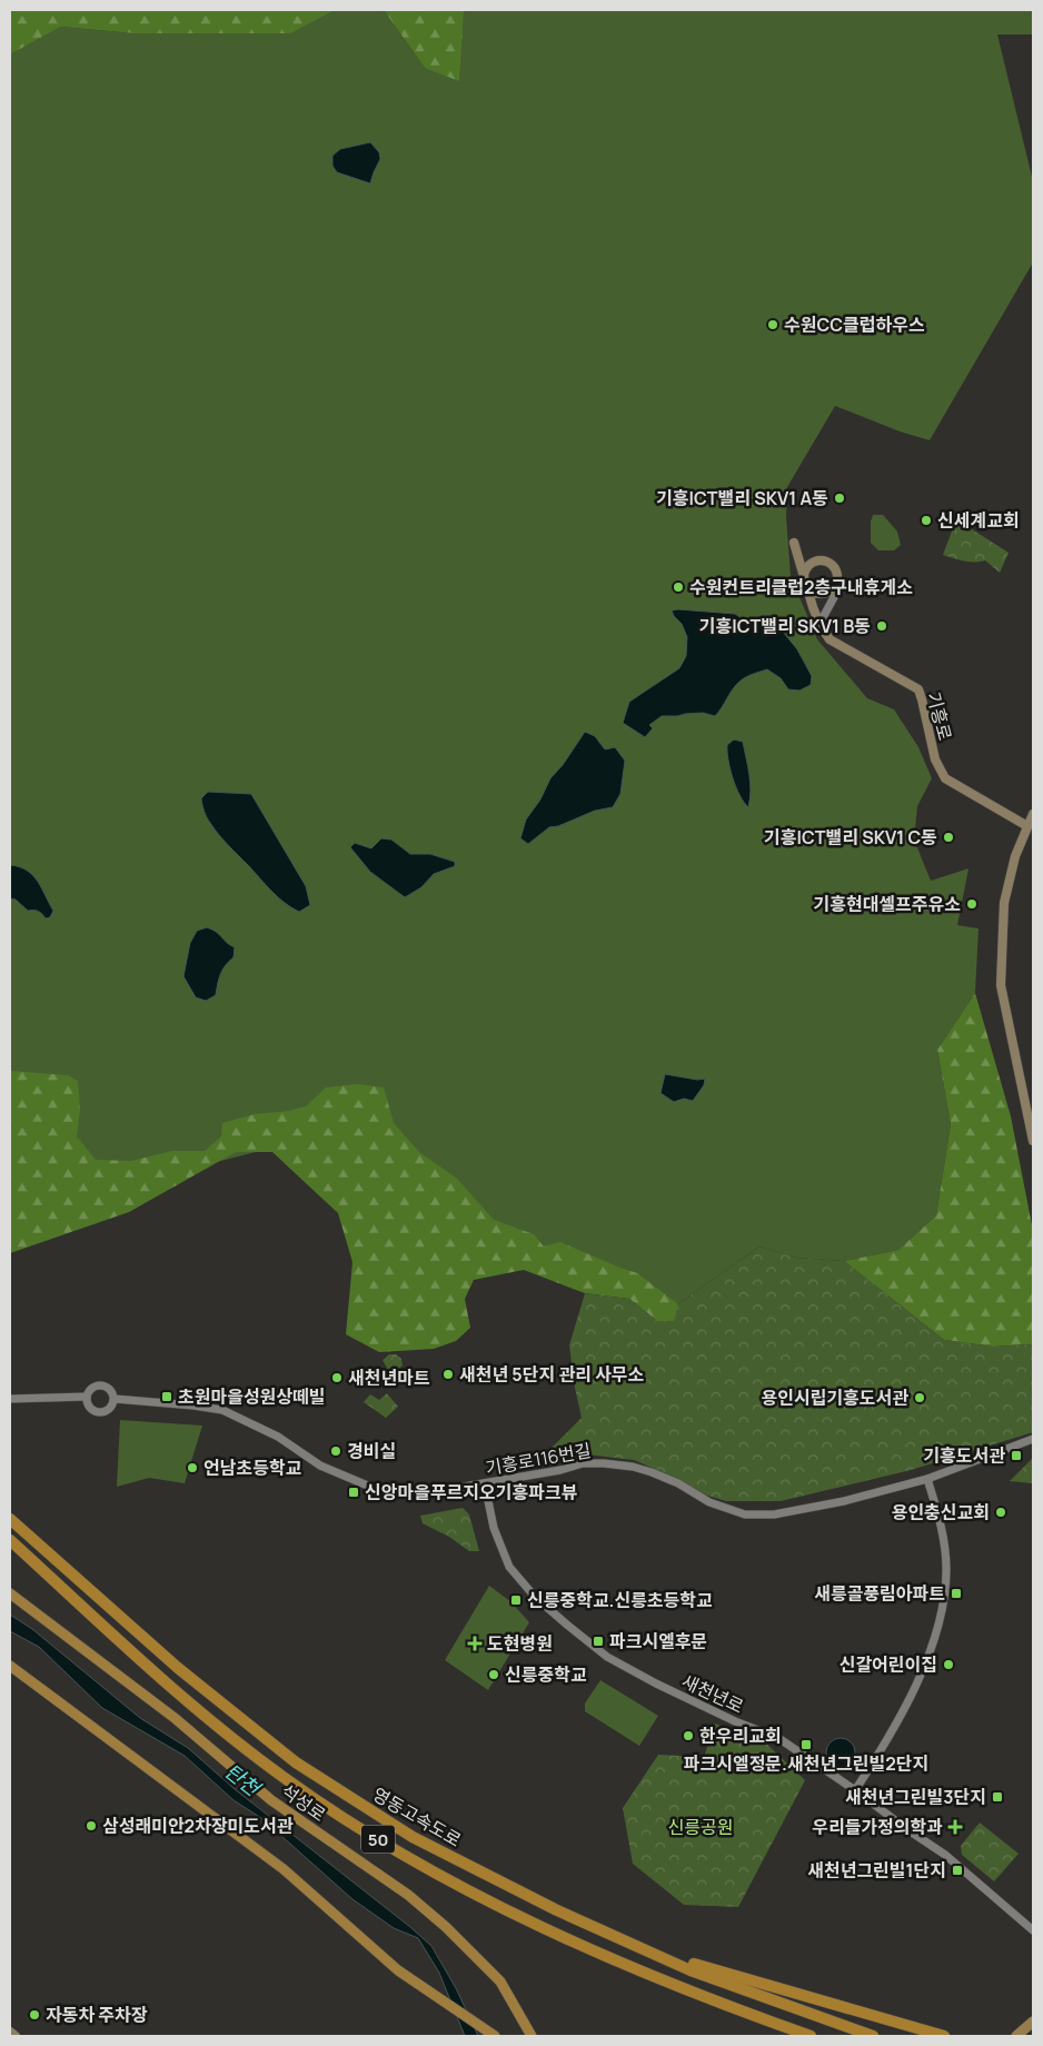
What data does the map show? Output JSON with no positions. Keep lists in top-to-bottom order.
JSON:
{
  "streets": {
    "highway": ["석성로", "영동고속도로", "50"],
    "main road": ["기흥로"],
    "street": ["기흥로116번길", "새천년로"]
  },
  "crossings": [
    ["기흥로116번길", "새천년로"]
  ],
  "water": ["탄천"],
  "parks": ["신릉공원"],
  "places": {
    "other": [
      "수원CC클럽하우스",
      "기흥ICT밸리 SKV1 A동",
      "신세계교회",
      "수원컨트리클럽2층구내휴게소",
      "기흥ICT밸리 SKV1 B동",
      "기흥ICT밸리 SKV1 C동",
      "기흥현대셀프주유소",
      "새천년 5단지 관리 사무소",
      "새천년마트",
      "용인시립기흥도서관",
      "경비실",
      "언남초등학교",
      "용인충신교회",
      "신갈어린이집",
      "신릉중학교",
      "한우리교회",
      "삼성래미안2차장미도서관",
      "자동차 주차장"
    ],
    "transit": [
      "초원마을성원상떼빌",
      "기흥도서관",
      "신앙마을푸르지오기흥파크뷰",
      "새릉골풍림아파트",
      "신릉중학교.신릉초등학교",
      "파크시엘후문",
      "파크시엘정문.새천년그린빌2단지",
      "새천년그린빌3단지",
      "새천년그린빌1단지"
    ],
    "health": ["도현병원", "우리들가정의학과"]
  }
}
